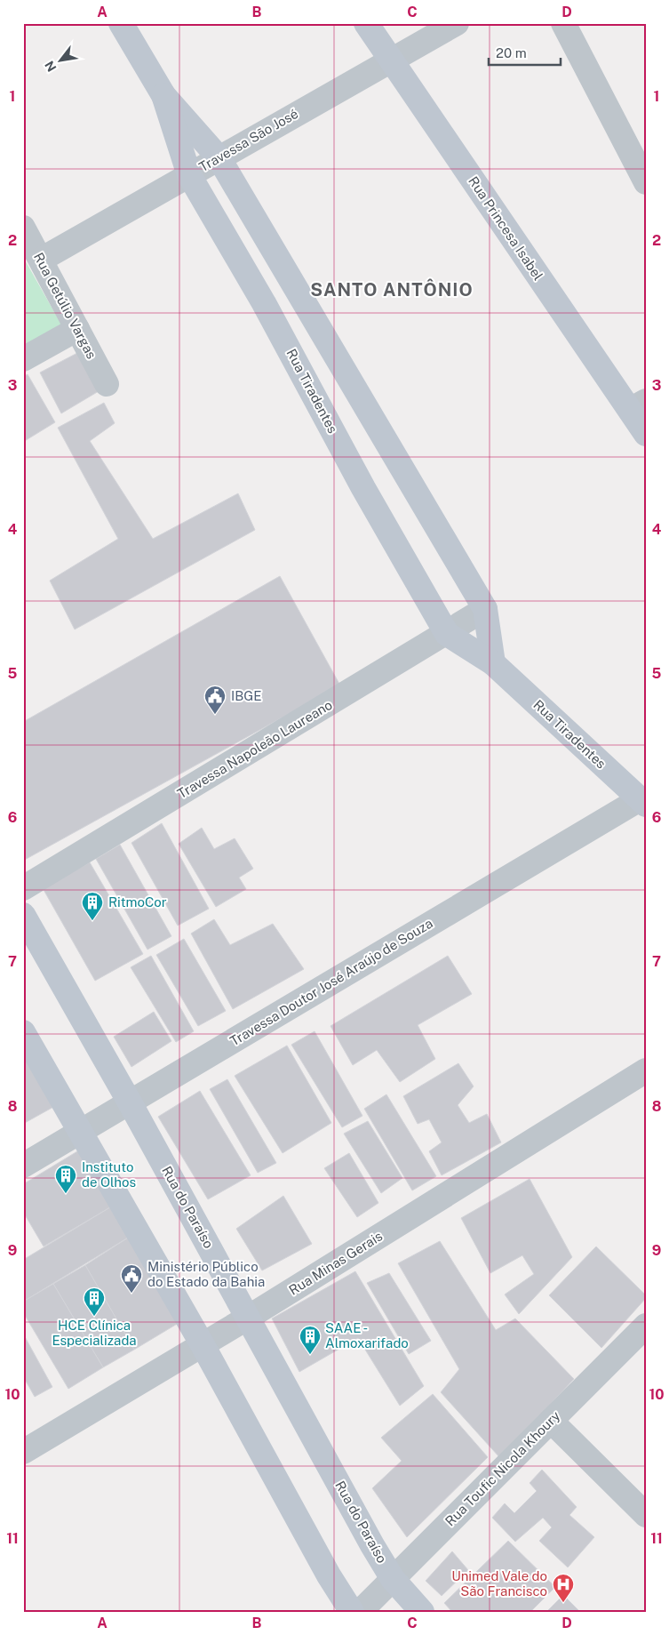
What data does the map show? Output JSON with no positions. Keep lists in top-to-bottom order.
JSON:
{
  "streets": {
    "street": [
      "Travessa São José",
      "Rua Princesa Isabel",
      "Rua Getúlio Vargas",
      "Rua Tiradentes",
      "Travessa Napoleão Laureano",
      "Travessa Doutor José Araújo de Souza",
      "Rua do Paraíso",
      "Rua Minas Gerais",
      "Rua Toufic Nicola Khoury"
    ]
  },
  "crossings": [
    ["Travessa São José", "Rua Princesa Isabel"],
    ["Travessa São José", "Rua Getúlio Vargas"],
    ["Travessa São José", "Rua Tiradentes"],
    ["Rua Tiradentes", "Travessa Napoleão Laureano"],
    ["Rua Tiradentes", "Travessa Doutor José Araújo de Souza"],
    ["Travessa Doutor José Araújo de Souza", "Rua do Paraíso"],
    ["Rua do Paraíso", "Rua Minas Gerais"],
    ["Rua do Paraíso", "Rua Toufic Nicola Khoury"]
  ],
  "districts": ["SANTO ANTÔNIO"],
  "places": {
    "public building": ["IBGE", "Ministério Público do Estado da Bahia"],
    "building": [
      "RitmoCor",
      "Instituto de Olhos",
      "HCE Clínica Especializada",
      "SAAE - Almoxarifado"
    ],
    "hospital": ["Unimed Vale do São Francisco"]
  },
  "scale_bar": "20 m",
  "north": "bottom left",
  "grid": {
    "columns": [
      "A",
      "B",
      "C",
      "D"
    ],
    "rows": [
      "1",
      "2",
      "3",
      "4",
      "5",
      "6",
      "7",
      "8",
      "9",
      "10",
      "11"
    ]
  }
}
